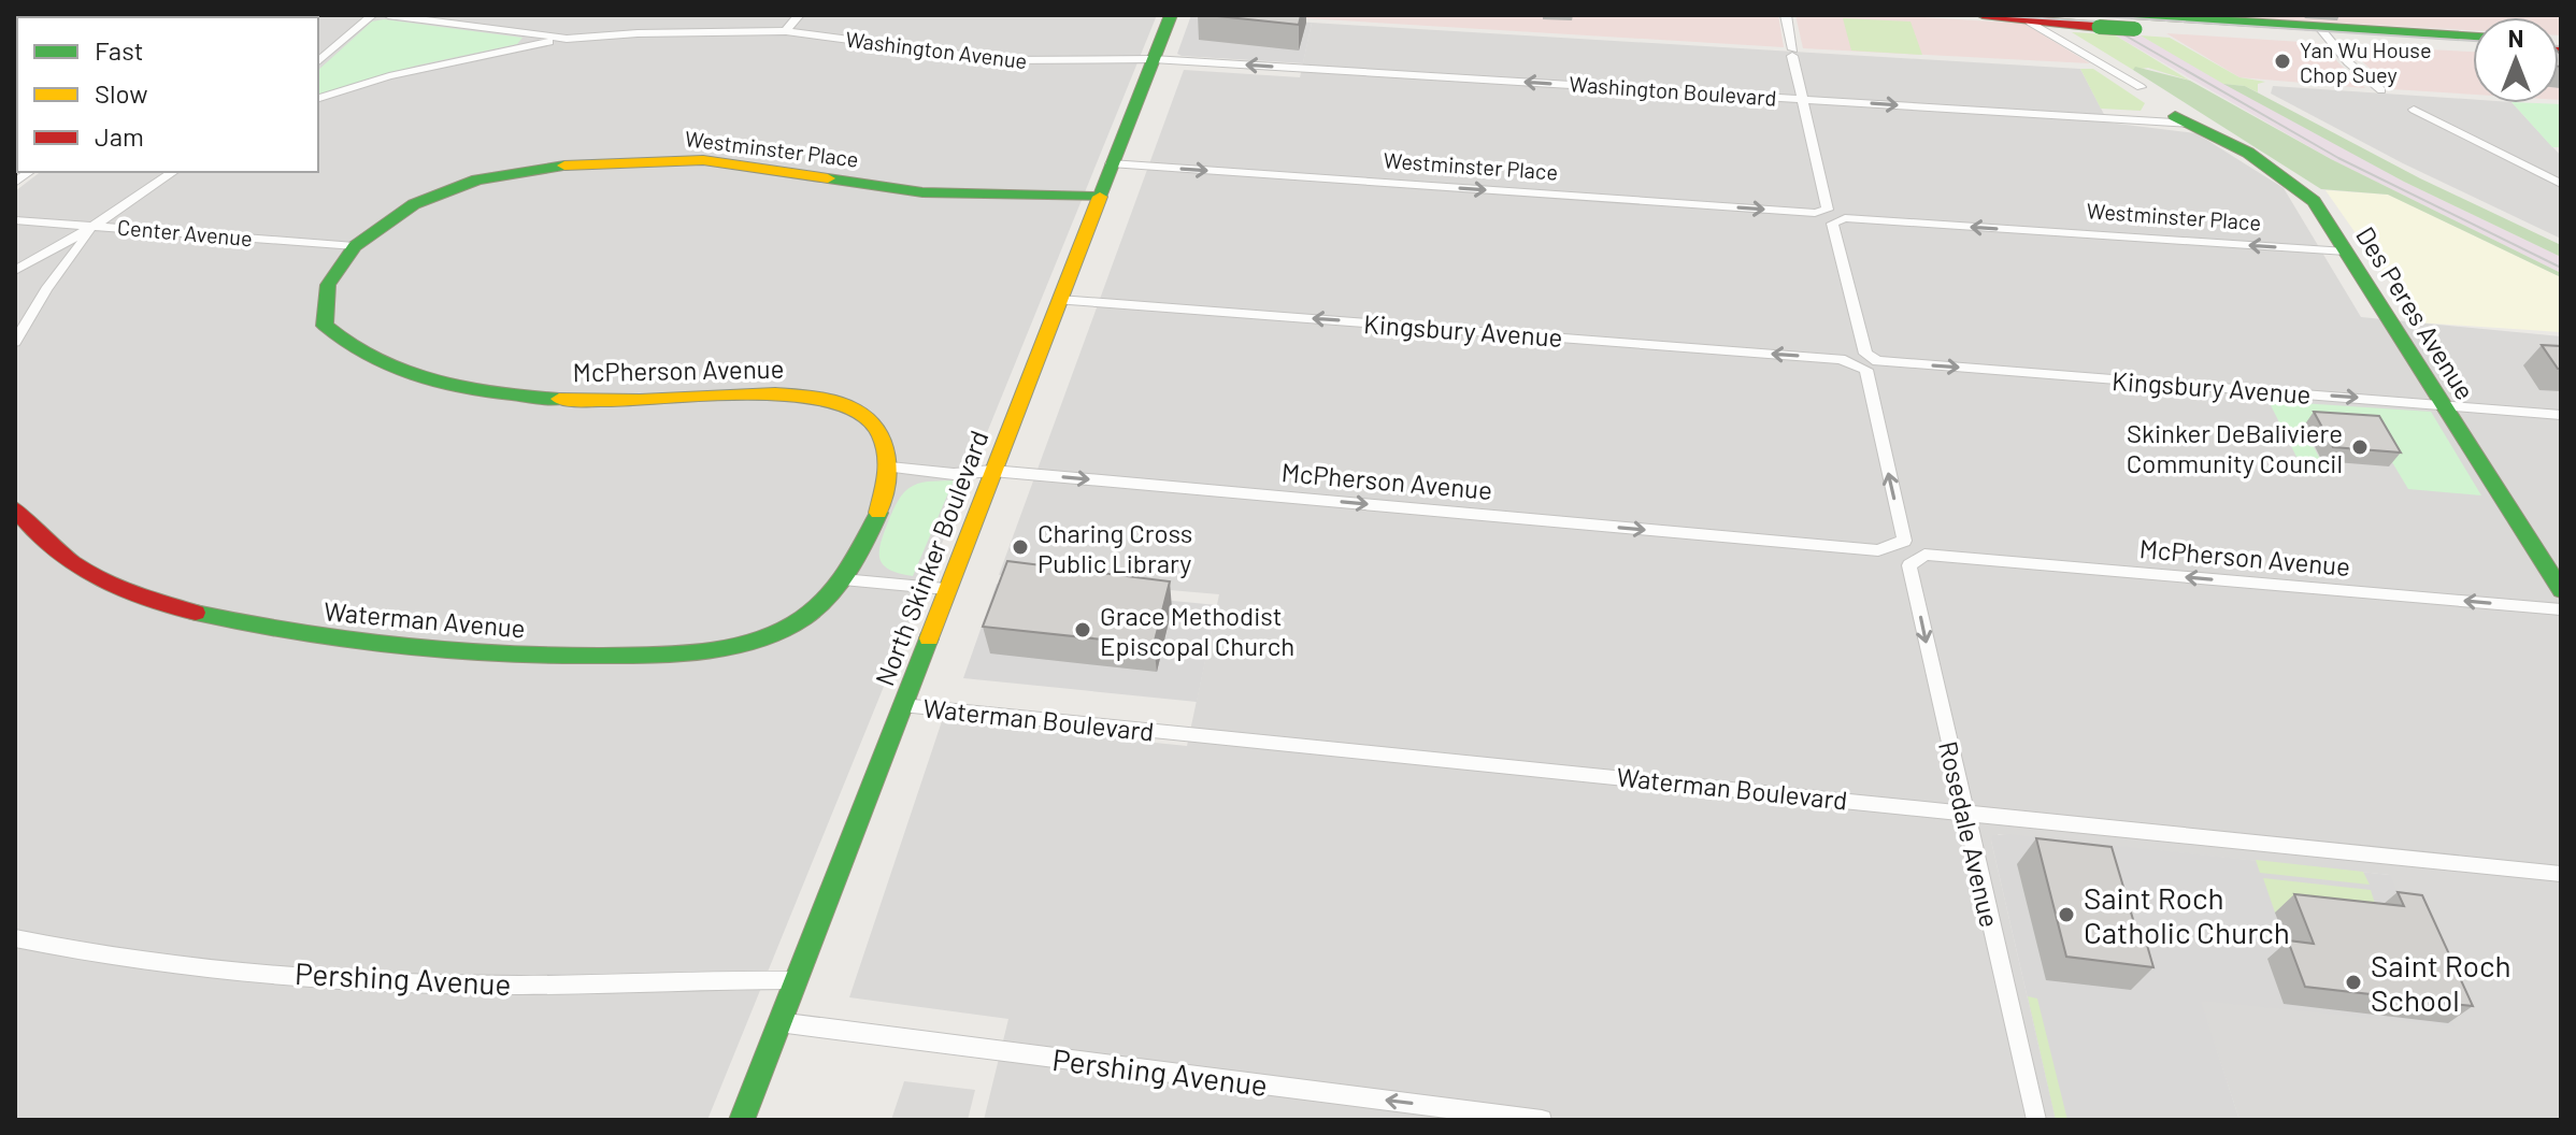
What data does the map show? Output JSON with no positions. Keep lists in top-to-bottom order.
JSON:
{
  "streets": {
    "street": [
      "Washington Avenue",
      "Washington Boulevard",
      "Westminster Place",
      "Center Avenue",
      "Des Peres Avenue",
      "Kingsbury Avenue",
      "McPherson Avenue",
      "North Skinker Boulevard",
      "Waterman Avenue",
      "Waterman Boulevard",
      "Rosedale Avenue",
      "Pershing Avenue"
    ]
  },
  "crossings": [
    ["Washington Avenue", "Washington Boulevard"],
    ["Washington Avenue", "North Skinker Boulevard"],
    ["Washington Boulevard", "Westminster Place"],
    ["Washington Boulevard", "Des Peres Avenue"],
    ["Washington Boulevard", "North Skinker Boulevard"],
    ["Westminster Place", "Center Avenue"],
    ["Westminster Place", "Des Peres Avenue"],
    ["Westminster Place", "Kingsbury Avenue"],
    ["Westminster Place", "McPherson Avenue"],
    ["Westminster Place", "North Skinker Boulevard"],
    ["Center Avenue", "McPherson Avenue"],
    ["Des Peres Avenue", "Kingsbury Avenue"],
    ["Kingsbury Avenue", "McPherson Avenue"],
    ["Kingsbury Avenue", "North Skinker Boulevard"],
    ["McPherson Avenue", "North Skinker Boulevard"],
    ["McPherson Avenue", "Waterman Avenue"],
    ["McPherson Avenue", "Rosedale Avenue"],
    ["North Skinker Boulevard", "Waterman Boulevard"],
    ["North Skinker Boulevard", "Pershing Avenue"],
    ["Waterman Boulevard", "Rosedale Avenue"]
  ],
  "one_way": ["Rosedale Avenue", "Pershing Avenue"],
  "places": [
    "Yan Wu House Chop Suey",
    "Skinker DeBaliviere Community Council",
    "Charing Cross Public Library",
    "Grace Methodist Episcopal Church",
    "Saint Roch Catholic Church",
    "Saint Roch School"
  ],
  "legend": ["Fast", "Slow", "Jam"],
  "north": "top"
}
